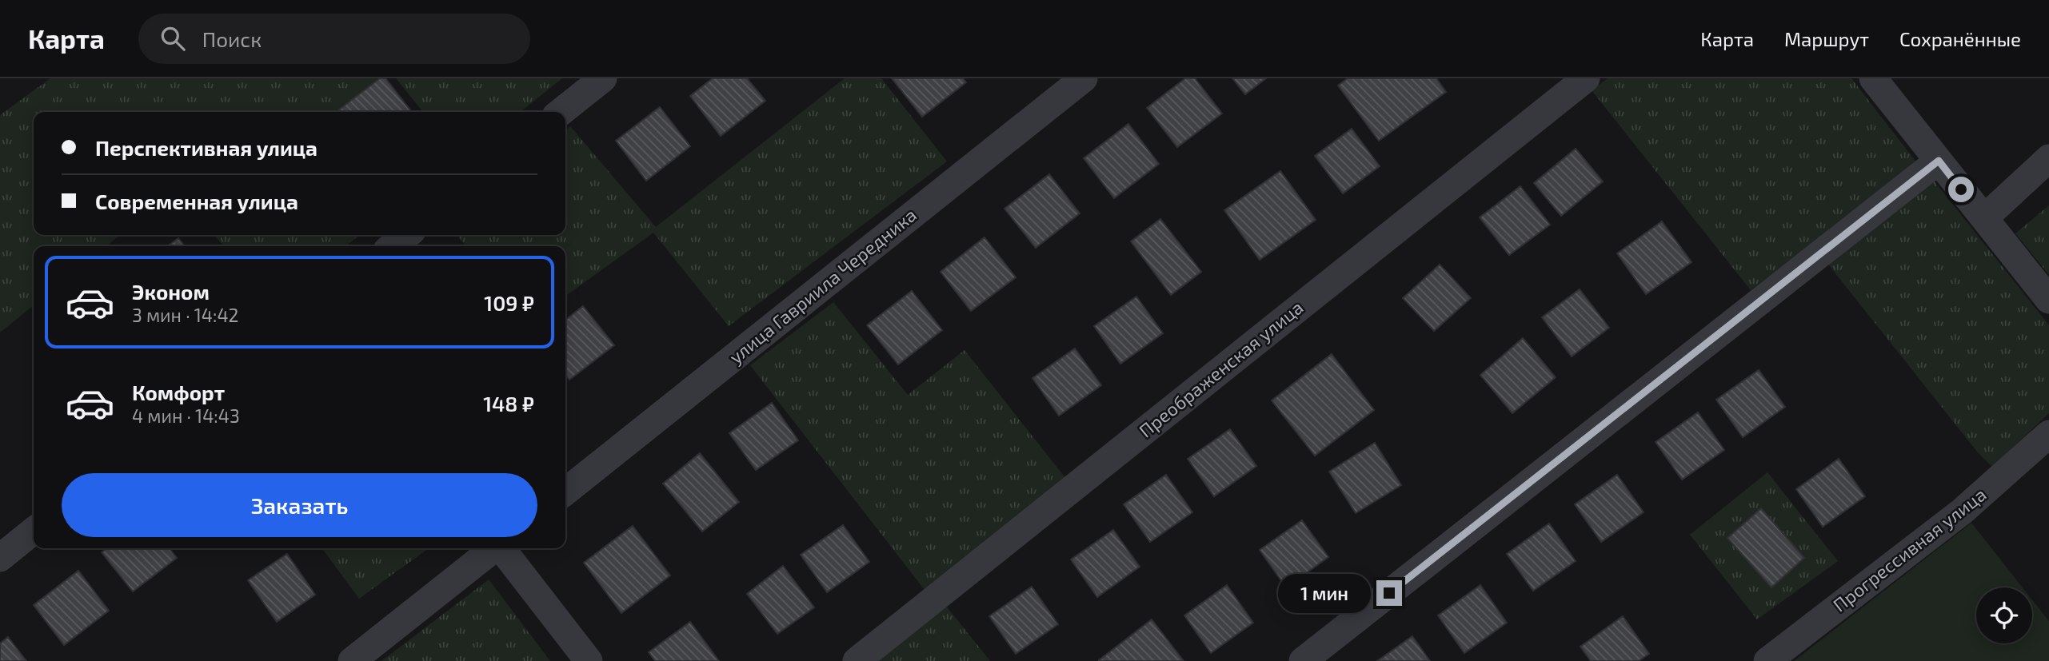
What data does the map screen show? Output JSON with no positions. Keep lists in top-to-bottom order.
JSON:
{
  "streets": {
    "street": ["улица Гавриила Чередника", "Преображенская улица", "Прогрессивная улица"]
  },
  "page": {
    "header": "Карта",
    "search": "Поиск",
    "nav": ["Карта", "Маршрут", "Сохранённые"],
    "banner": ["Перспективная улица", "Современная улица"],
    "list": [
      {
        "name": "Эконом",
        "note": "3 мин · 14:42",
        "value": "109 ₽"
      },
      {
        "name": "Комфорт",
        "note": "4 мин · 14:43",
        "value": "148 ₽"
      }
    ],
    "buttons": "Заказать",
    "bubble": "1 мин"
  }
}
